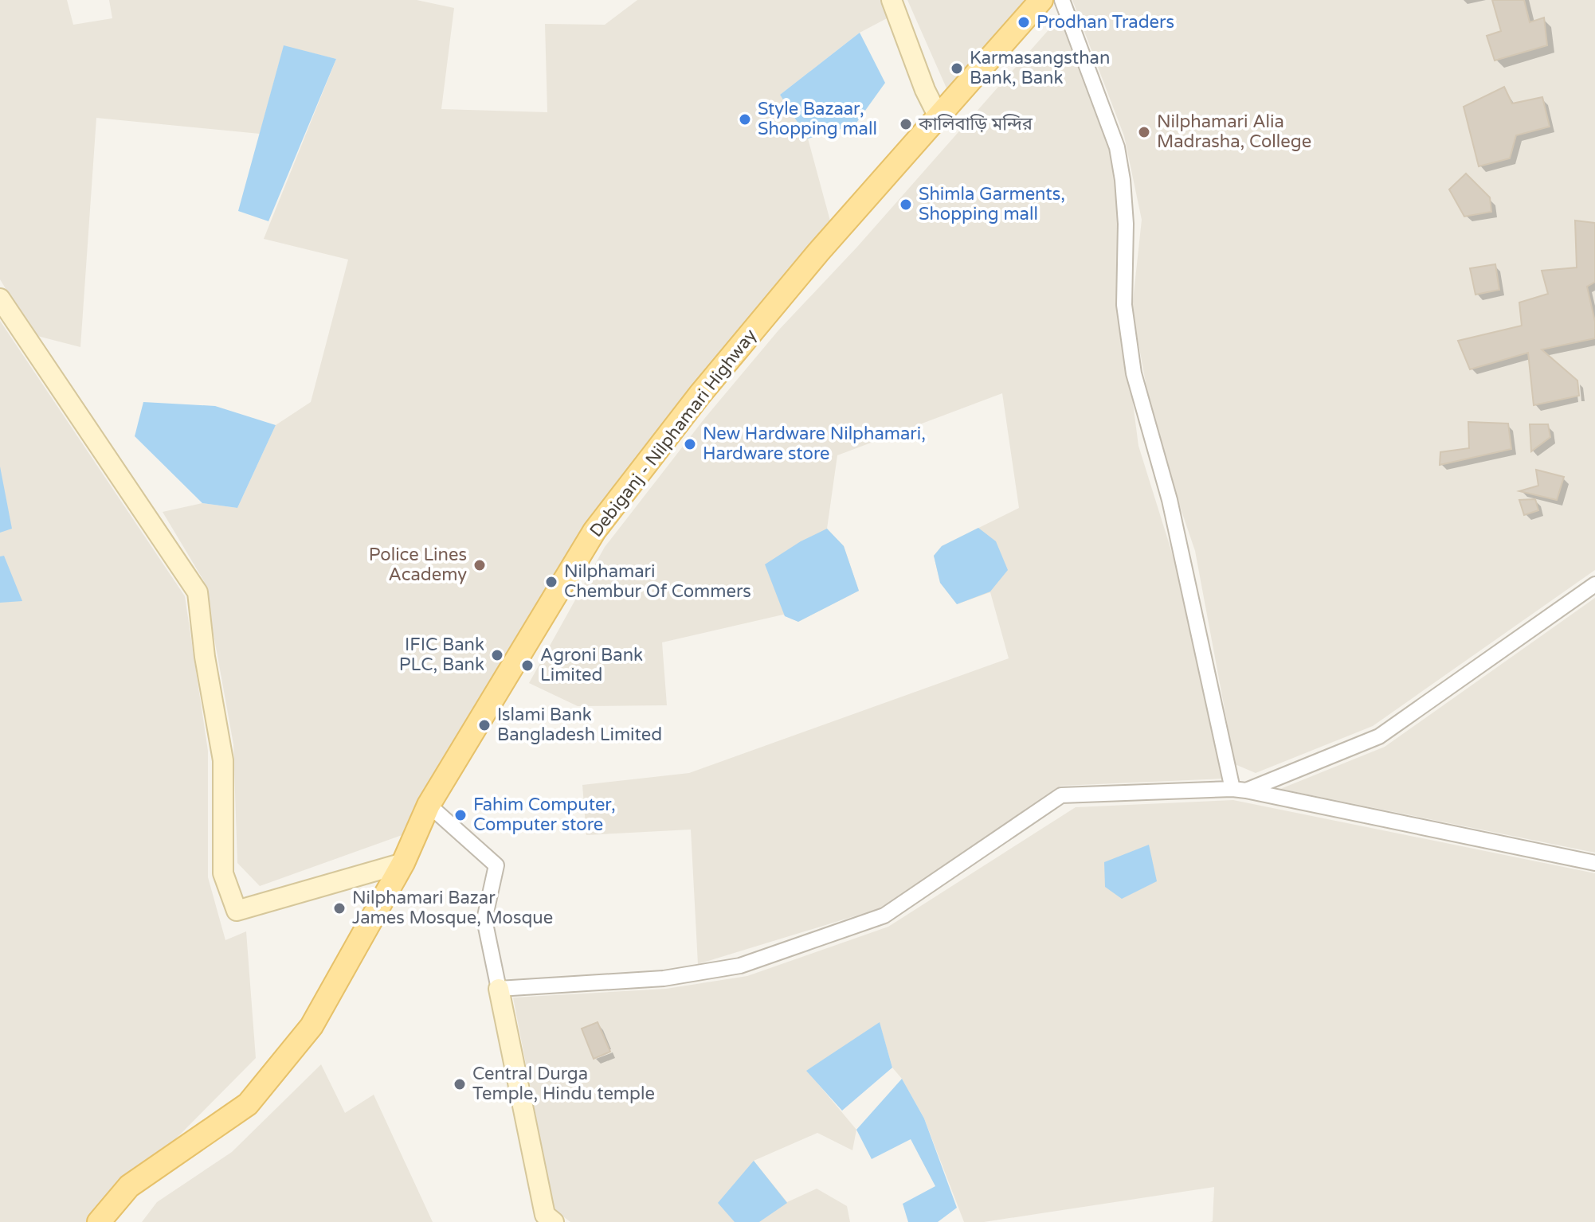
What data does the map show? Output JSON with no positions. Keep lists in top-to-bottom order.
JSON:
{
  "streets": {
    "main road": ["Debiganj - Nilphamari Highway"]
  },
  "places": [
    "Prodhan Traders",
    "Karmasangsthan Bank, Bank",
    "Style Bazaar, Shopping mall",
    "কালিবাড়ি মন্দির",
    "Nilphamari Alia Madrasha, College",
    "Shimla Garments, Shopping mall",
    "New Hardware Nilphamari, Hardware store",
    "Police Lines Academy",
    "Nilphamari Chembur Of Commers",
    "IFIC Bank PLC, Bank",
    "Agroni Bank Limited",
    "Islami Bank Bangladesh Limited",
    "Fahim Computer, Computer store",
    "Nilphamari Bazar James Mosque, Mosque",
    "Central Durga Temple, Hindu temple"
  ]
}
